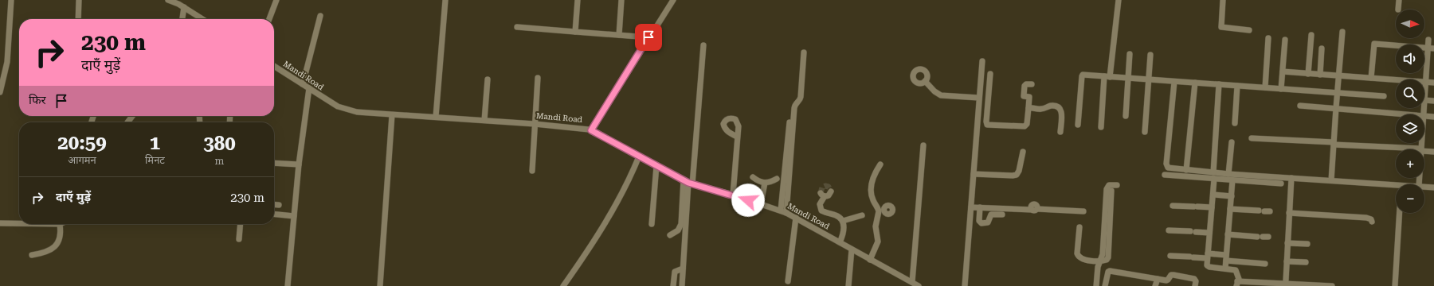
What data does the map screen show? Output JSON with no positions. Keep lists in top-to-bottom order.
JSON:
{
  "streets": {
    "street": ["Mandi Road"]
  },
  "north": "right",
  "page": {
    "map_buttons": ["+", "−"],
    "turn": ["230 m", "दाएँ मुड़ें"],
    "then": "फिर",
    "eta": [
      "20:59",
      "आगमन",
      "1",
      "मिनट",
      "380",
      "m"
    ],
    "list": [
      {
        "name": "दाएँ मुड़ें",
        "value": "230 m"
      }
    ]
  }
}
